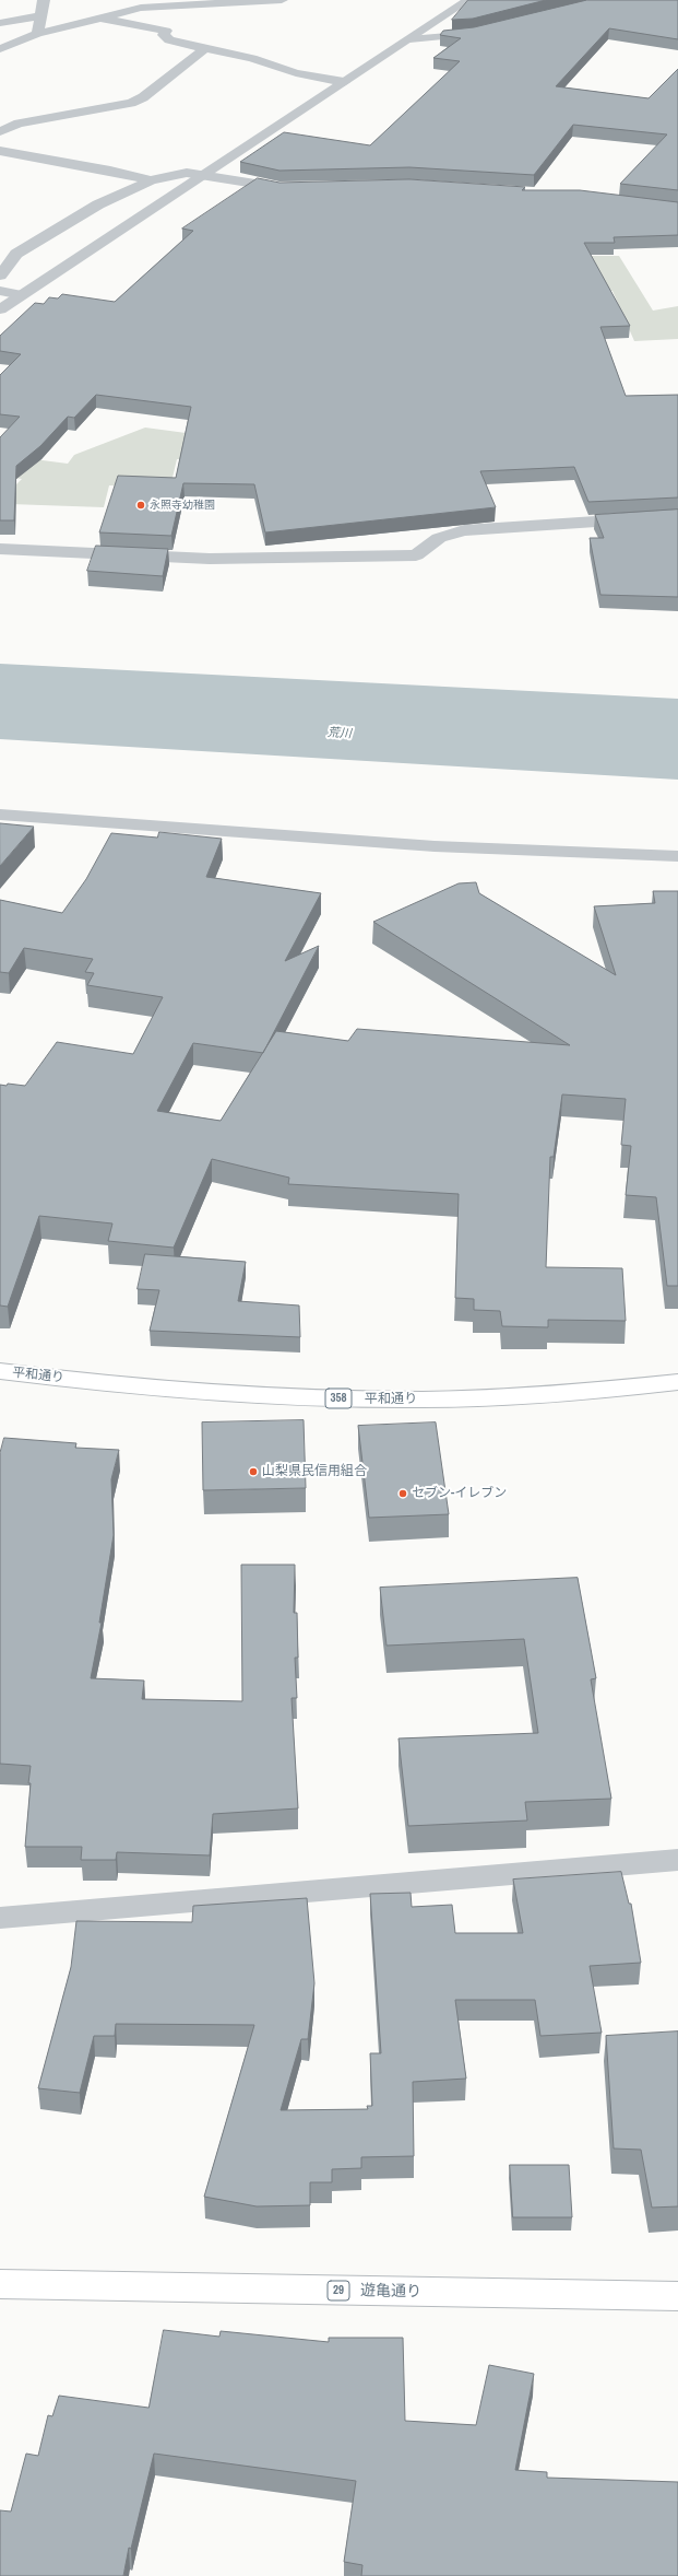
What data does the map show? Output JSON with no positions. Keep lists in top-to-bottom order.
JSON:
{
  "streets": {
    "main road": [
      "平和通り",
      "358",
      "29",
      "遊亀通り"
    ]
  },
  "water": ["荒川"],
  "places": ["永照寺幼稚園", "山梨県民信用組合", "セブン-イレブン"]
}
